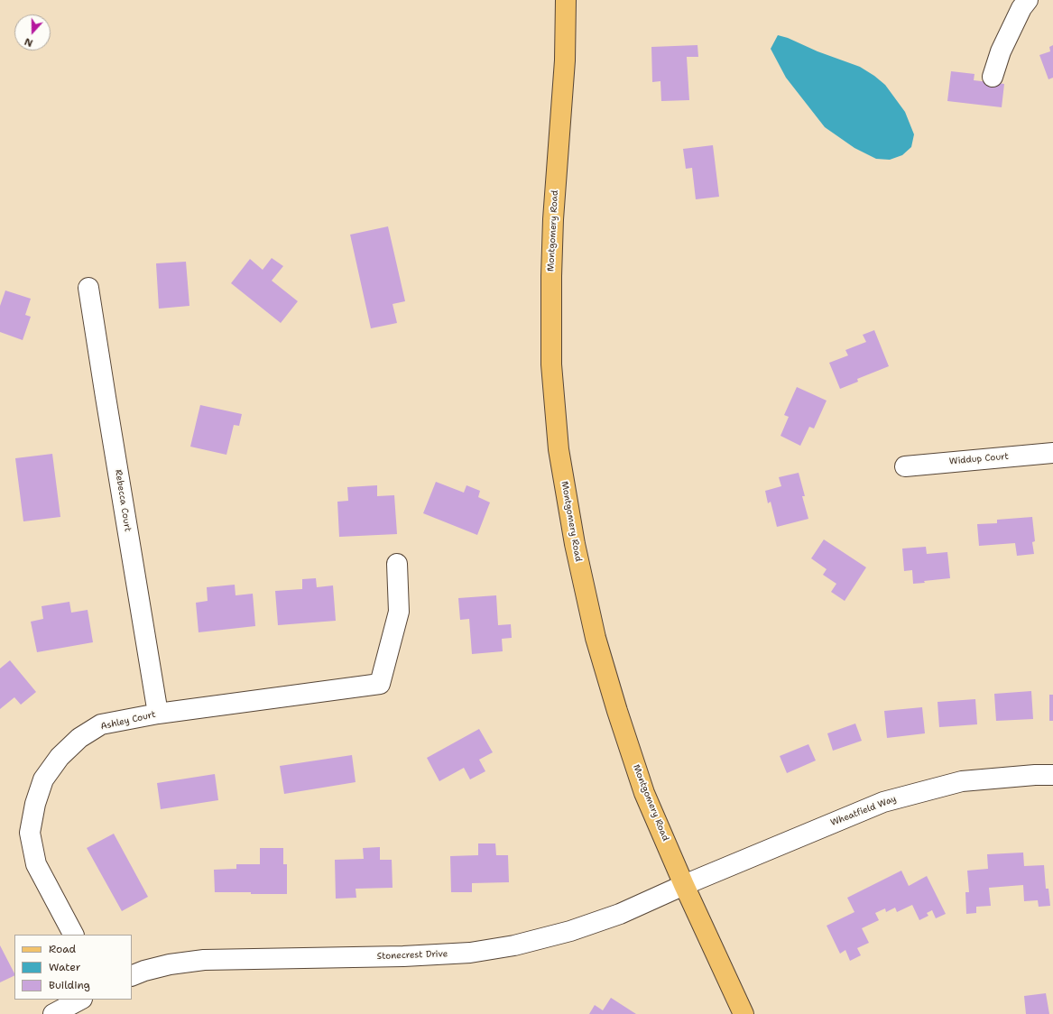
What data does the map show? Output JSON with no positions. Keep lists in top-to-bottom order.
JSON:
{
  "streets": {
    "main road": ["Montgomery Road"],
    "street": [
      "Widdup Court",
      "Rebecca Court",
      "Ashley Court",
      "Wheatfield Way",
      "Stonecrest Drive"
    ]
  },
  "crossings": [
    ["Montgomery Road", "Wheatfield Way"],
    ["Montgomery Road", "Stonecrest Drive"],
    ["Rebecca Court", "Ashley Court"],
    ["Wheatfield Way", "Stonecrest Drive"]
  ],
  "legend": ["Road", "Water", "Building"],
  "north": "bottom"
}
